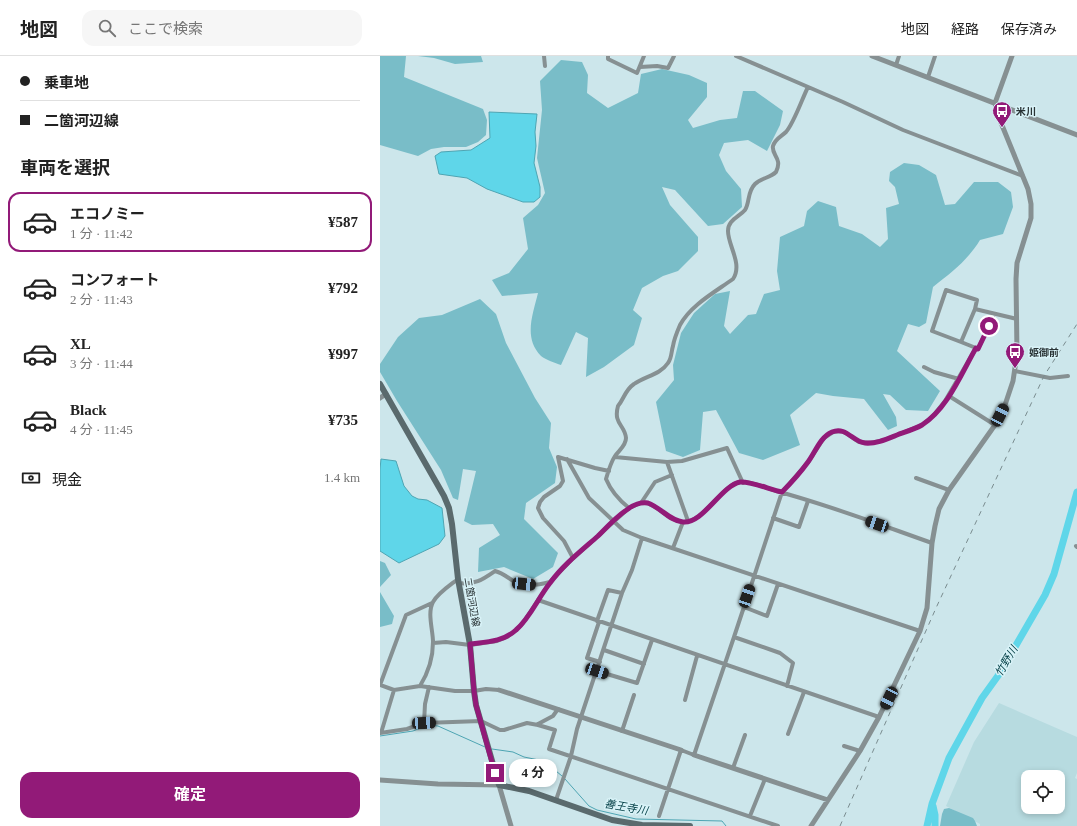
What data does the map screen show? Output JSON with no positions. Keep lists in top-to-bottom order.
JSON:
{
  "streets": {
    "main road": ["二箇河辺線"]
  },
  "water": ["竹野川", "善王寺川"],
  "places": {
    "bus stop": ["米川", "姫御前"]
  },
  "page": {
    "header": "地図",
    "search": "ここで検索",
    "nav": ["地図", "経路", "保存済み"],
    "banner": ["乗車地", "二箇河辺線"],
    "heading": "車両を選択",
    "list": [
      {
        "name": "エコノミー",
        "note": "1 分 · 11:42",
        "value": "¥587"
      },
      {
        "name": "コンフォート",
        "note": "2 分 · 11:43",
        "value": "¥792"
      },
      {
        "name": "XL",
        "note": "3 分 · 11:44",
        "value": "¥997"
      },
      {
        "name": "Black",
        "note": "4 分 · 11:45",
        "value": "¥735"
      }
    ],
    "pay": ["現金", "1.4 km"],
    "bubble": "4 分",
    "buttons": "確定"
  }
}
